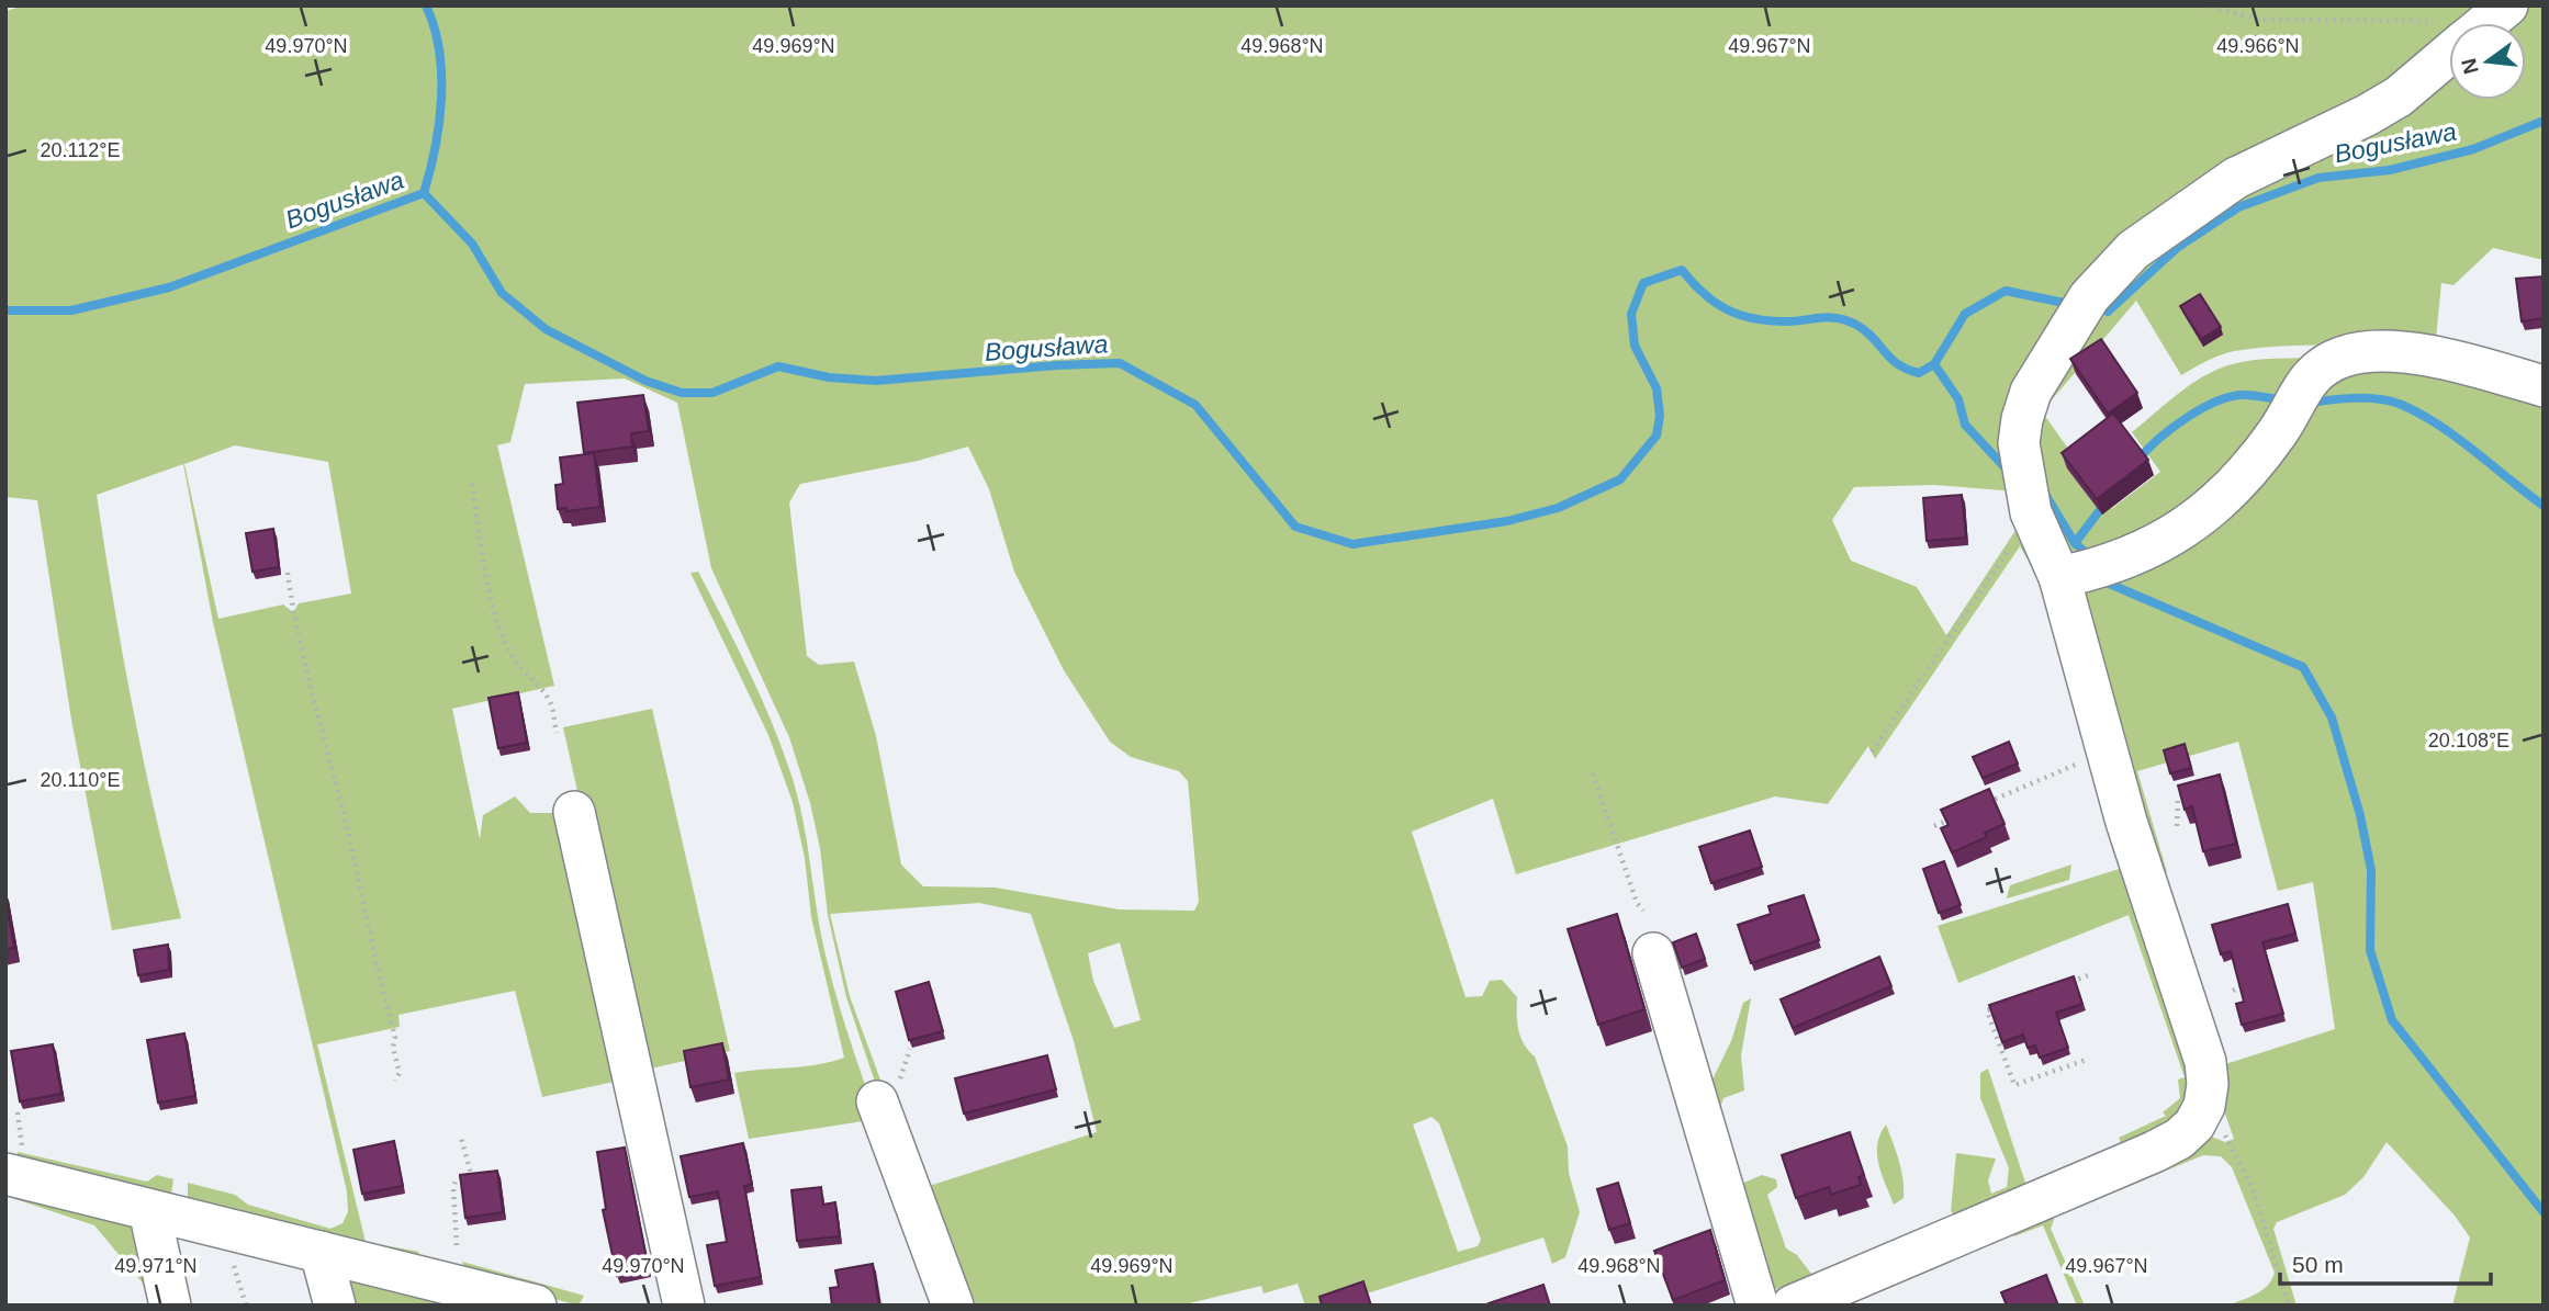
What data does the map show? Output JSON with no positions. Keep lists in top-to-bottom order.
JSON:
{
  "water": ["Bogusława"],
  "scale_bar": "50 m",
  "north": "left",
  "coordinates": [
    "49.966°N",
    "49.970°N",
    "49.969°N",
    "49.968°N",
    "49.967°N",
    "20.112°E",
    "20.108°E",
    "20.110°E",
    "49.971°N"
  ]
}
